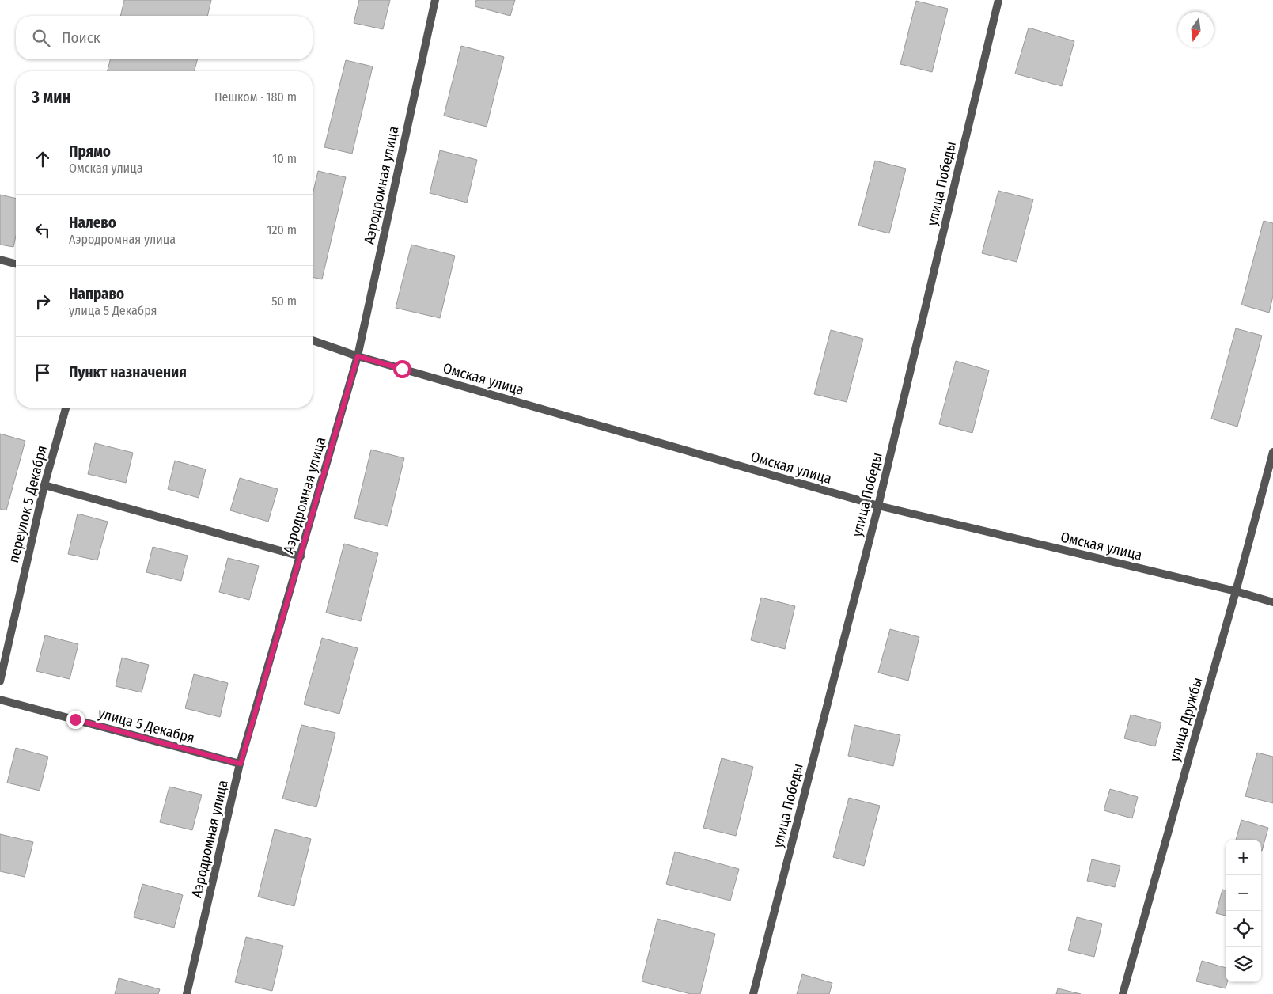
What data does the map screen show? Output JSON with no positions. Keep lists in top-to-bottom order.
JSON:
{
  "streets": {
    "street": [
      "улица Победы",
      "Аэродромная улица",
      "Омская улица",
      "переулок 5 Декабря",
      "улица Дружбы",
      "улица 5 Декабря"
    ]
  },
  "crossings": [
    ["улица Победы", "Омская улица"],
    ["Аэродромная улица", "Омская улица"],
    ["Аэродромная улица", "улица 5 Декабря"],
    ["Омская улица", "улица Дружбы"]
  ],
  "north": "bottom",
  "page": {
    "search": "Поиск",
    "heading": ["3 мин", "Пешком · 180 m"],
    "list": [
      ["Прямо", "Омская улица", "10 m"],
      ["Налево", "Аэродромная улица", "120 m"],
      ["Направо", "улица 5 Декабря", "50 m"],
      "Пункт назначения"
    ],
    "map_buttons": ["+", "−"]
  }
}
